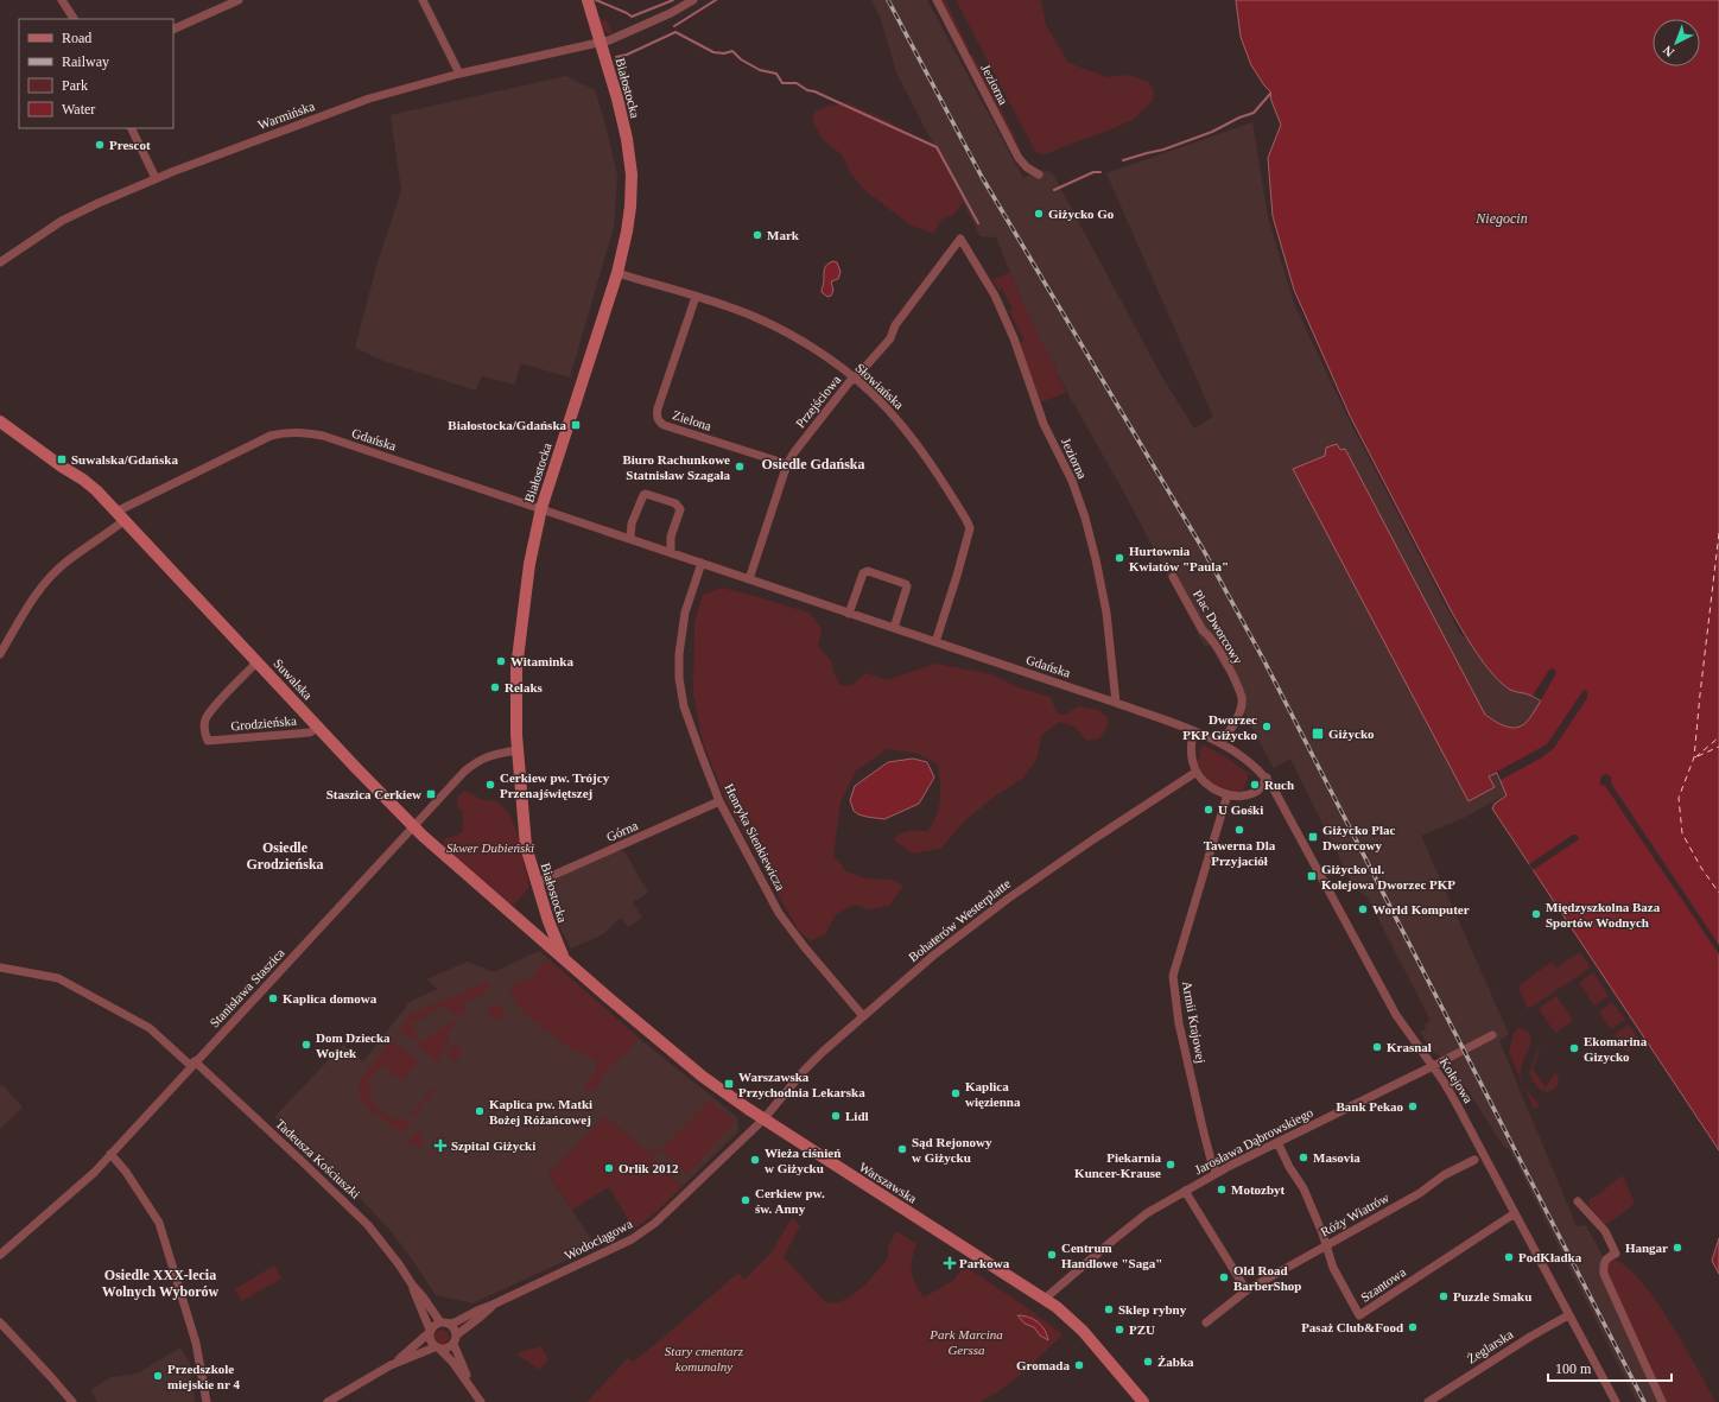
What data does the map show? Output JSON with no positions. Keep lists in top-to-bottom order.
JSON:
{
  "streets": {
    "street": [
      "Jeziorna",
      "Białostocka",
      "Warmińska",
      "Słowiańska",
      "Przejściowa",
      "Zielona",
      "Gdańska",
      "Plac Dworcowy",
      "Suwalska",
      "Grodzieńska",
      "Górna",
      "Henryka Sienkiewicza",
      "Bohaterów Westerplatte",
      "Stanisława Staszica",
      "Armii Krajowej",
      "Kolejowa",
      "Jarosława Dąbrowskiego",
      "Tadeusza Kościuszki",
      "Warszawska",
      "Róży Wiatrów",
      "Wodociągowa",
      "Szantowa",
      "Żeglarska"
    ]
  },
  "crossings": [
    ["Jeziorna", "Przejściowa"],
    ["Jeziorna", "Gdańska"],
    ["Białostocka", "Warmińska"],
    ["Białostocka", "Słowiańska"],
    ["Białostocka", "Gdańska"],
    ["Białostocka", "Suwalska"],
    ["Białostocka", "Górna"],
    ["Białostocka", "Stanisława Staszica"],
    ["Białostocka", "Warszawska"],
    ["Słowiańska", "Przejściowa"],
    ["Słowiańska", "Zielona"],
    ["Słowiańska", "Gdańska"],
    ["Przejściowa", "Zielona"],
    ["Przejściowa", "Gdańska"],
    ["Gdańska", "Suwalska"],
    ["Gdańska", "Henryka Sienkiewicza"],
    ["Suwalska", "Grodzieńska"],
    ["Suwalska", "Stanisława Staszica"],
    ["Suwalska", "Warszawska"],
    ["Górna", "Henryka Sienkiewicza"],
    ["Henryka Sienkiewicza", "Bohaterów Westerplatte"],
    ["Bohaterów Westerplatte", "Warszawska"],
    ["Bohaterów Westerplatte", "Wodociągowa"],
    ["Stanisława Staszica", "Tadeusza Kościuszki"],
    ["Armii Krajowej", "Jarosława Dąbrowskiego"],
    ["Kolejowa", "Jarosława Dąbrowskiego"],
    ["Kolejowa", "Szantowa"],
    ["Kolejowa", "Żeglarska"],
    ["Jarosława Dąbrowskiego", "Warszawska"],
    ["Jarosława Dąbrowskiego", "Szantowa"],
    ["Tadeusza Kościuszki", "Wodociągowa"],
    ["Warszawska", "Wodociągowa"],
    ["Róży Wiatrów", "Szantowa"]
  ],
  "districts": ["Osiedle Gdańska", "Osiedle Grodzieńska", "Osiedle XXX-lecia Wolnych Wyborów"],
  "water": ["Niegocin"],
  "parks": ["Skwer Dubieński", "Park Marcina Gerssa", "Stary cmentarz komunalny"],
  "places": {
    "other": [
      "Prescot",
      "Giżycko Go",
      "Mark",
      "Biuro Rachunkowe Statnisław Szagała",
      "Hurtownia Kwiatów \"Paula\"",
      "Witaminka",
      "Relaks",
      "Dworzec PKP Giżycko",
      "Cerkiew pw. Trójcy Przenajświętszej",
      "Ruch",
      "U Gośki",
      "Tawerna Dla Przyjaciół",
      "World Komputer",
      "Międzyszkolna Baza Sportów Wodnych",
      "Kaplica domowa",
      "Dom Dziecka Wojtek",
      "Krasnal",
      "Ekomarina Gizycko",
      "Kaplica więzienna",
      "Bank Pekao",
      "Kaplica pw. Matki Bożej Różańcowej",
      "Lidl",
      "Sąd Rejonowy w Giżycku",
      "Masovia",
      "Wieża ciśnień w Giżycku",
      "Piekarnia Kuncer-Krause",
      "Orlik 2012",
      "Motozbyt",
      "Cerkiew pw. św. Anny",
      "Hangar",
      "Centrum Handlowe \"Saga\"",
      "PodKładka",
      "Old Road BarberShop",
      "Puzzle Smaku",
      "Sklep rybny",
      "Pasaż Club&Food",
      "PZU",
      "Żabka",
      "Gromada",
      "Przedszkole miejskie nr 4"
    ],
    "transit": [
      "Białostocka/Gdańska",
      "Suwalska/Gdańska",
      "Giżycko",
      "Staszica Cerkiew",
      "Giżycko Plac Dworcowy",
      "Giżycko ul. Kolejowa Dworzec PKP",
      "Warszawska Przychodnia Lekarska"
    ],
    "health": ["Szpital Giżycki", "Parkowa"]
  },
  "legend": [
    "Road",
    "Railway",
    "Park",
    "Water"
  ],
  "scale_bar": "100 m",
  "north": "bottom left"
}
